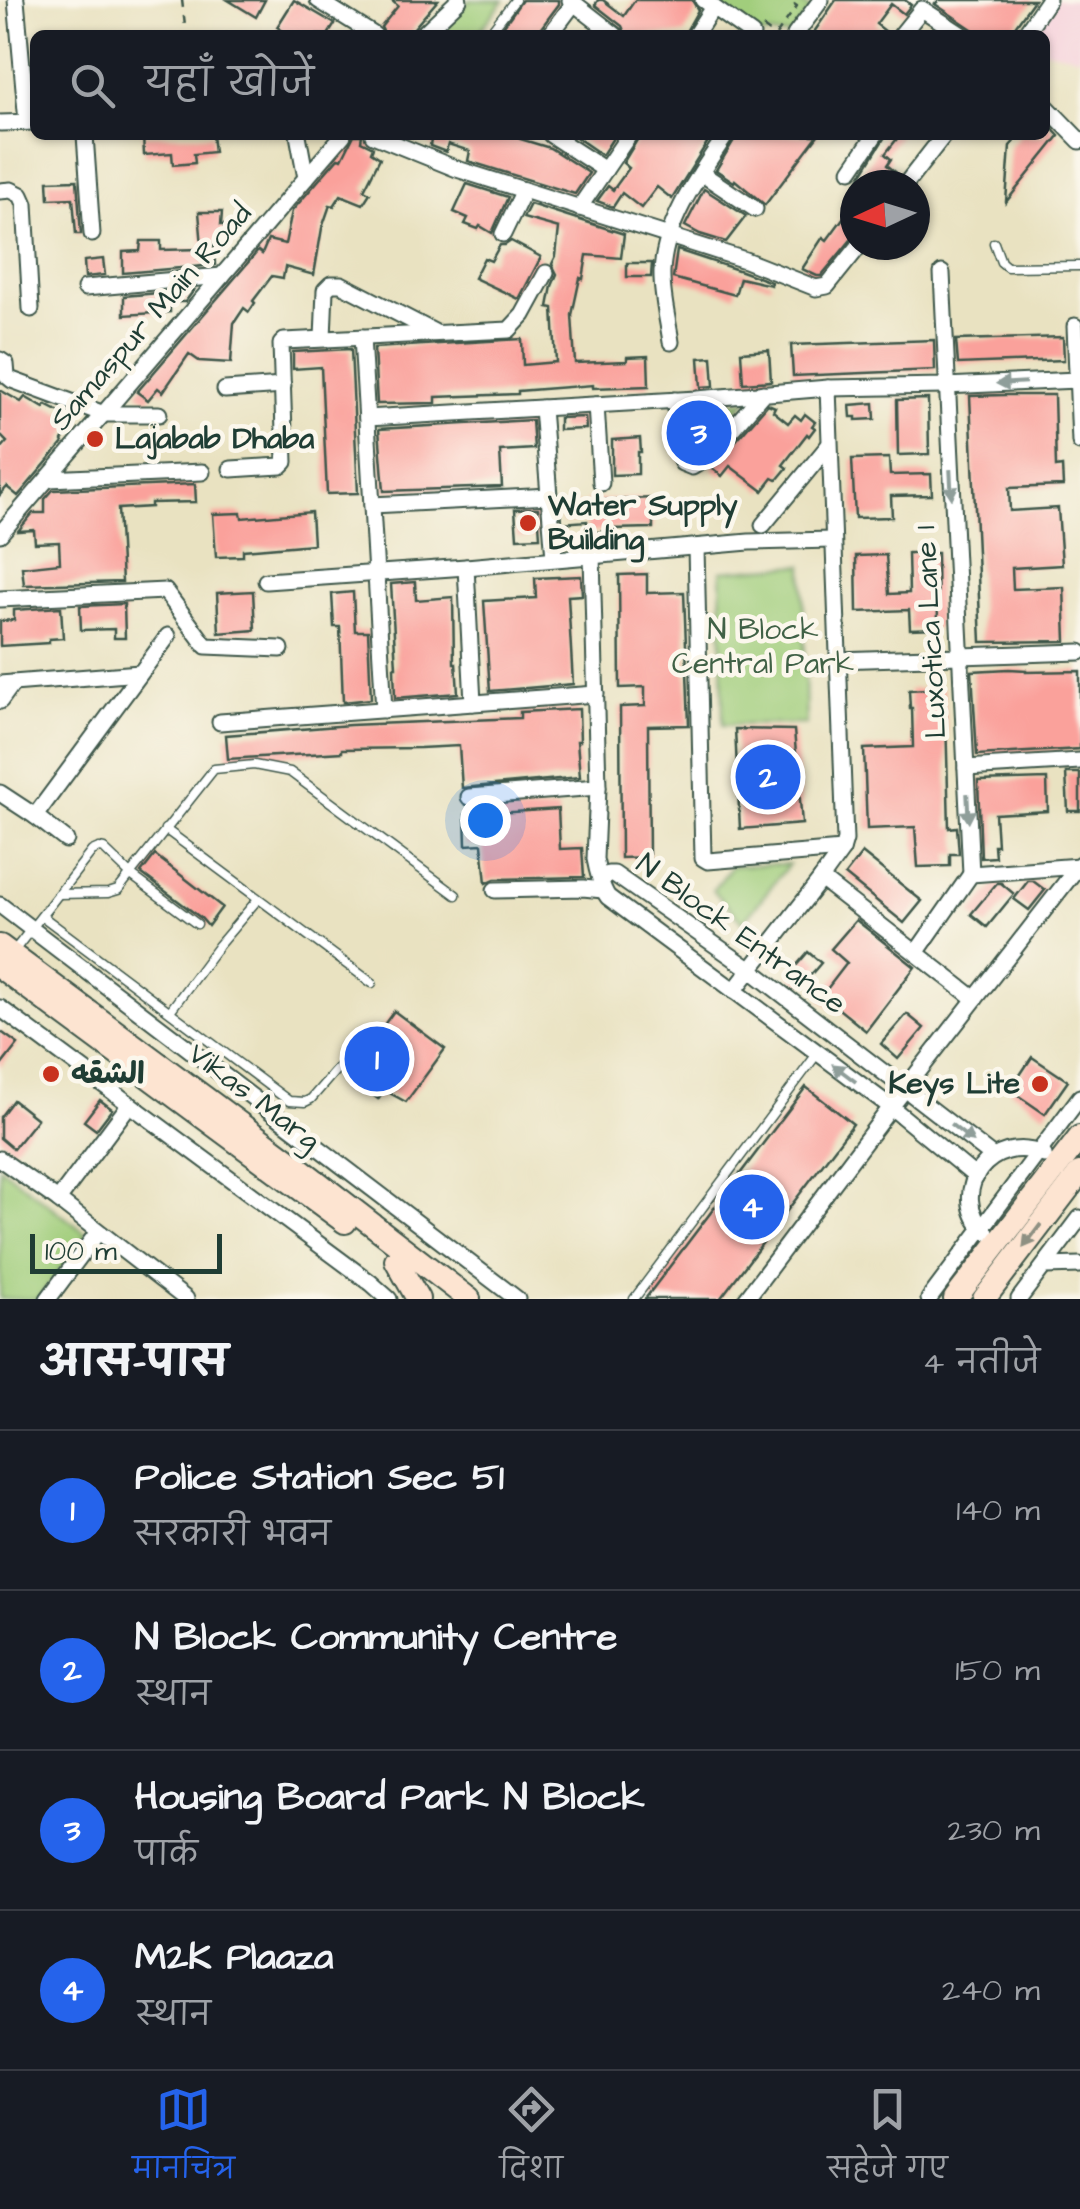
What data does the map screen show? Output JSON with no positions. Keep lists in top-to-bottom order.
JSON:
{
  "streets": {
    "main road": ["Vikas Marg"],
    "street": ["Samaspur Main Road", "Luxotica Lane 1", "N Block Entrance"]
  },
  "parks": ["N Block Central Park"],
  "places": [
    "Lajabab Dhaba",
    "Water Supply Building",
    "الشقه",
    "Keys Lite"
  ],
  "scale_bar": "100 m",
  "north": "left",
  "page": {
    "search": "यहाँ खोजें",
    "pins": [
      "3",
      "2",
      "1",
      "4"
    ],
    "scale": "100 m",
    "heading": ["आस-पास", "4 नतीजे"],
    "list": [
      {
        "mark": "1",
        "name": "Police Station Sec 51",
        "note": "सरकारी भवन",
        "value": "140 m"
      },
      {
        "mark": "2",
        "name": "N Block Community Centre",
        "note": "स्थान",
        "value": "150 m"
      },
      {
        "mark": "3",
        "name": "Housing Board Park N Block",
        "note": "पार्क",
        "value": "230 m"
      },
      {
        "mark": "4",
        "name": "M2K Plaaza",
        "note": "स्थान",
        "value": "240 m"
      }
    ],
    "nav": ["मानचित्र", "दिशा", "सहेजे गए"]
  }
}
